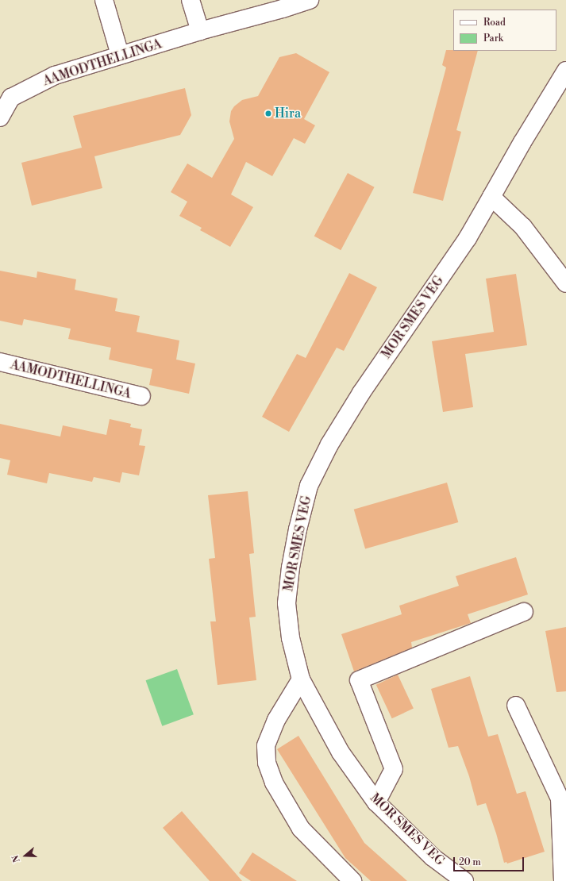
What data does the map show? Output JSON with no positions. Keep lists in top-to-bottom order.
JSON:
{
  "streets": {
    "street": ["AAMODTHELLINGA", "MOR SMES VEG"]
  },
  "places": ["Hira"],
  "legend": ["Road", "Park"],
  "scale_bar": "20 m",
  "north": "left"
}
